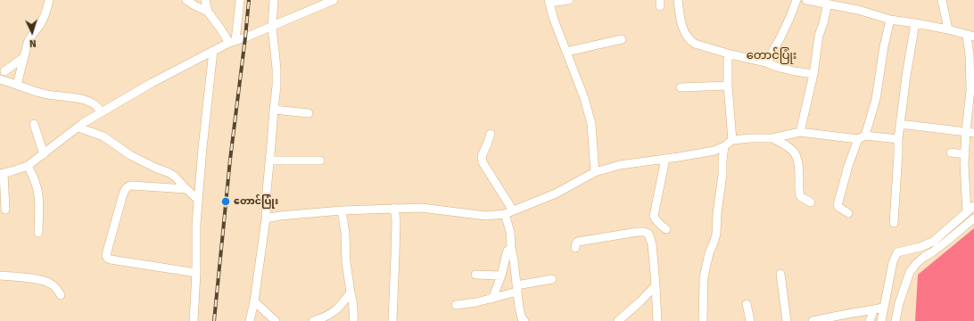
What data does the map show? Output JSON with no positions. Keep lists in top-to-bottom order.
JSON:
{
  "districts": ["တောင်ပြုံး"],
  "places": ["တောင်ပြုံး"],
  "north": "bottom"
}
